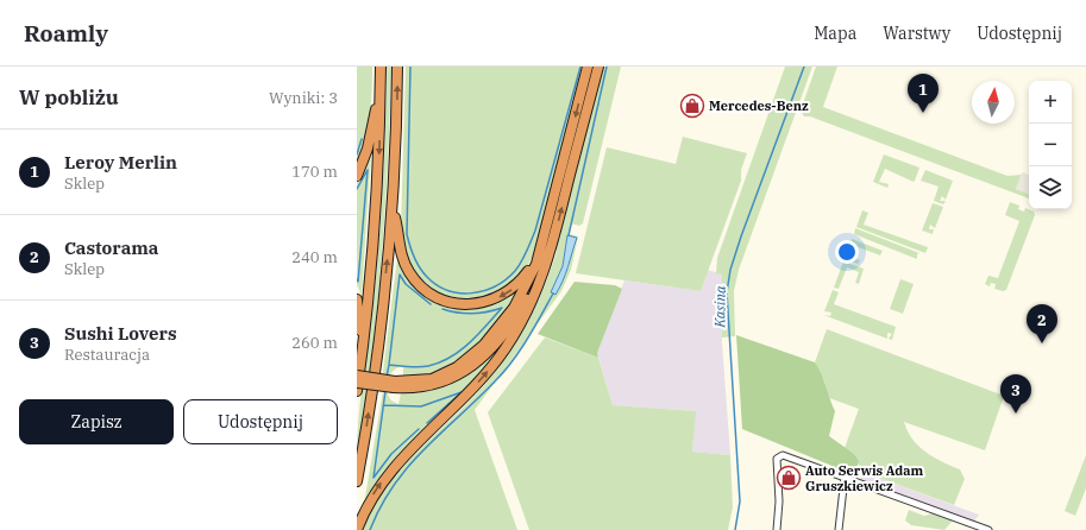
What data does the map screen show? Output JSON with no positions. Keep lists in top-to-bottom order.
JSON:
{
  "water": ["Kasina"],
  "places": {
    "shop": ["Mercedes-Benz", "Auto Serwis Adam Gruszkiewicz"]
  },
  "north": "top",
  "page": {
    "header": "Roamly",
    "nav": ["Mapa", "Warstwy", "Udostępnij"],
    "heading": ["W pobliżu", "Wyniki: 3"],
    "pins": ["1", "2", "3"],
    "map_buttons": ["+", "−"],
    "list": [
      {
        "mark": "1",
        "name": "Leroy Merlin",
        "note": "Sklep",
        "value": "170 m"
      },
      {
        "mark": "2",
        "name": "Castorama",
        "note": "Sklep",
        "value": "240 m"
      },
      {
        "mark": "3",
        "name": "Sushi Lovers",
        "note": "Restauracja",
        "value": "260 m"
      }
    ],
    "buttons": ["Zapisz", "Udostępnij"]
  }
}
